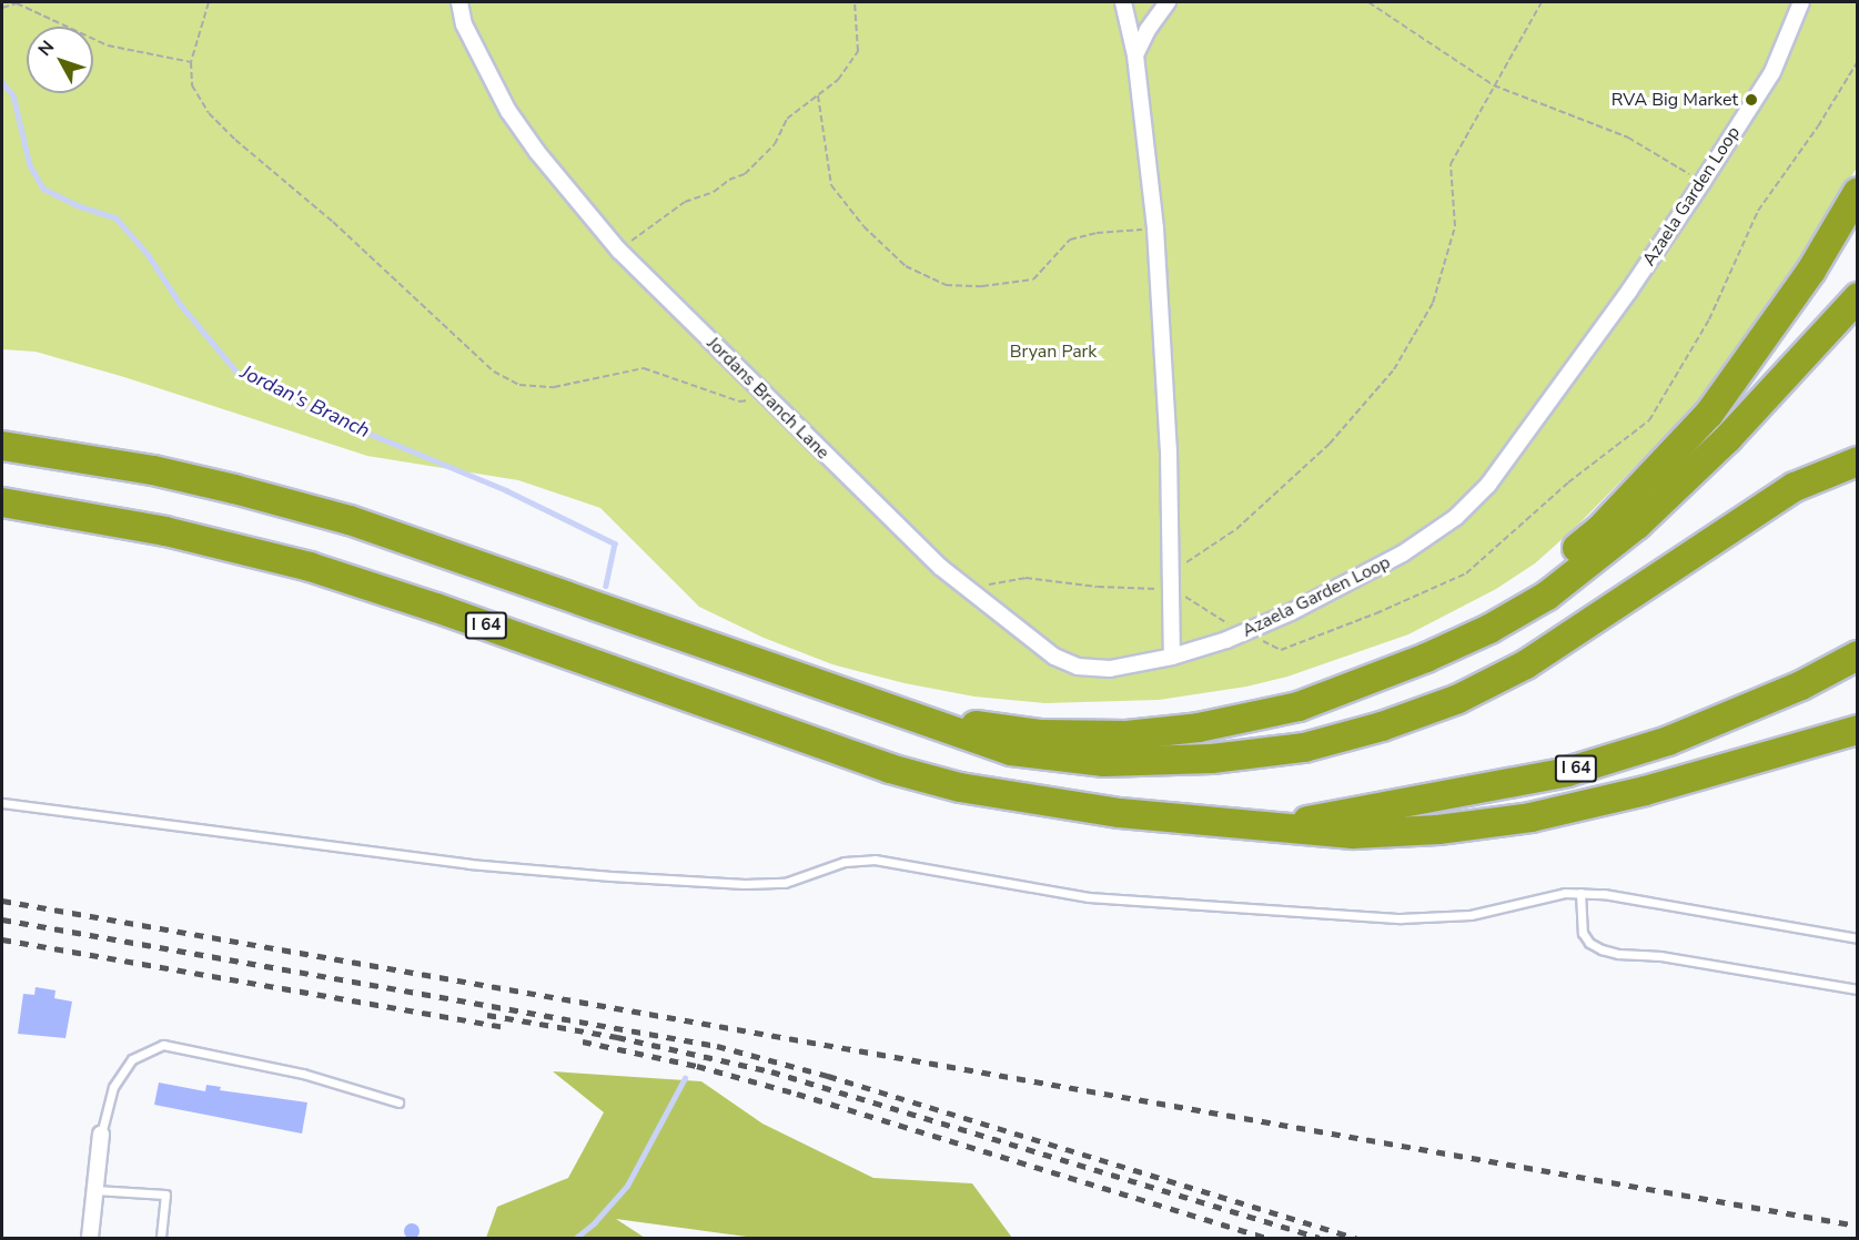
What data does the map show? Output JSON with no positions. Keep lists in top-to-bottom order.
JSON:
{
  "streets": {
    "highway": ["I 64"],
    "street": ["Azaela Garden Loop", "Jordans Branch Lane"]
  },
  "crossings": [
    ["Azaela Garden Loop", "Jordans Branch Lane"]
  ],
  "water": ["Jordan's Branch"],
  "parks": ["Bryan Park"],
  "places": ["RVA Big Market"],
  "north": "top left"
}
